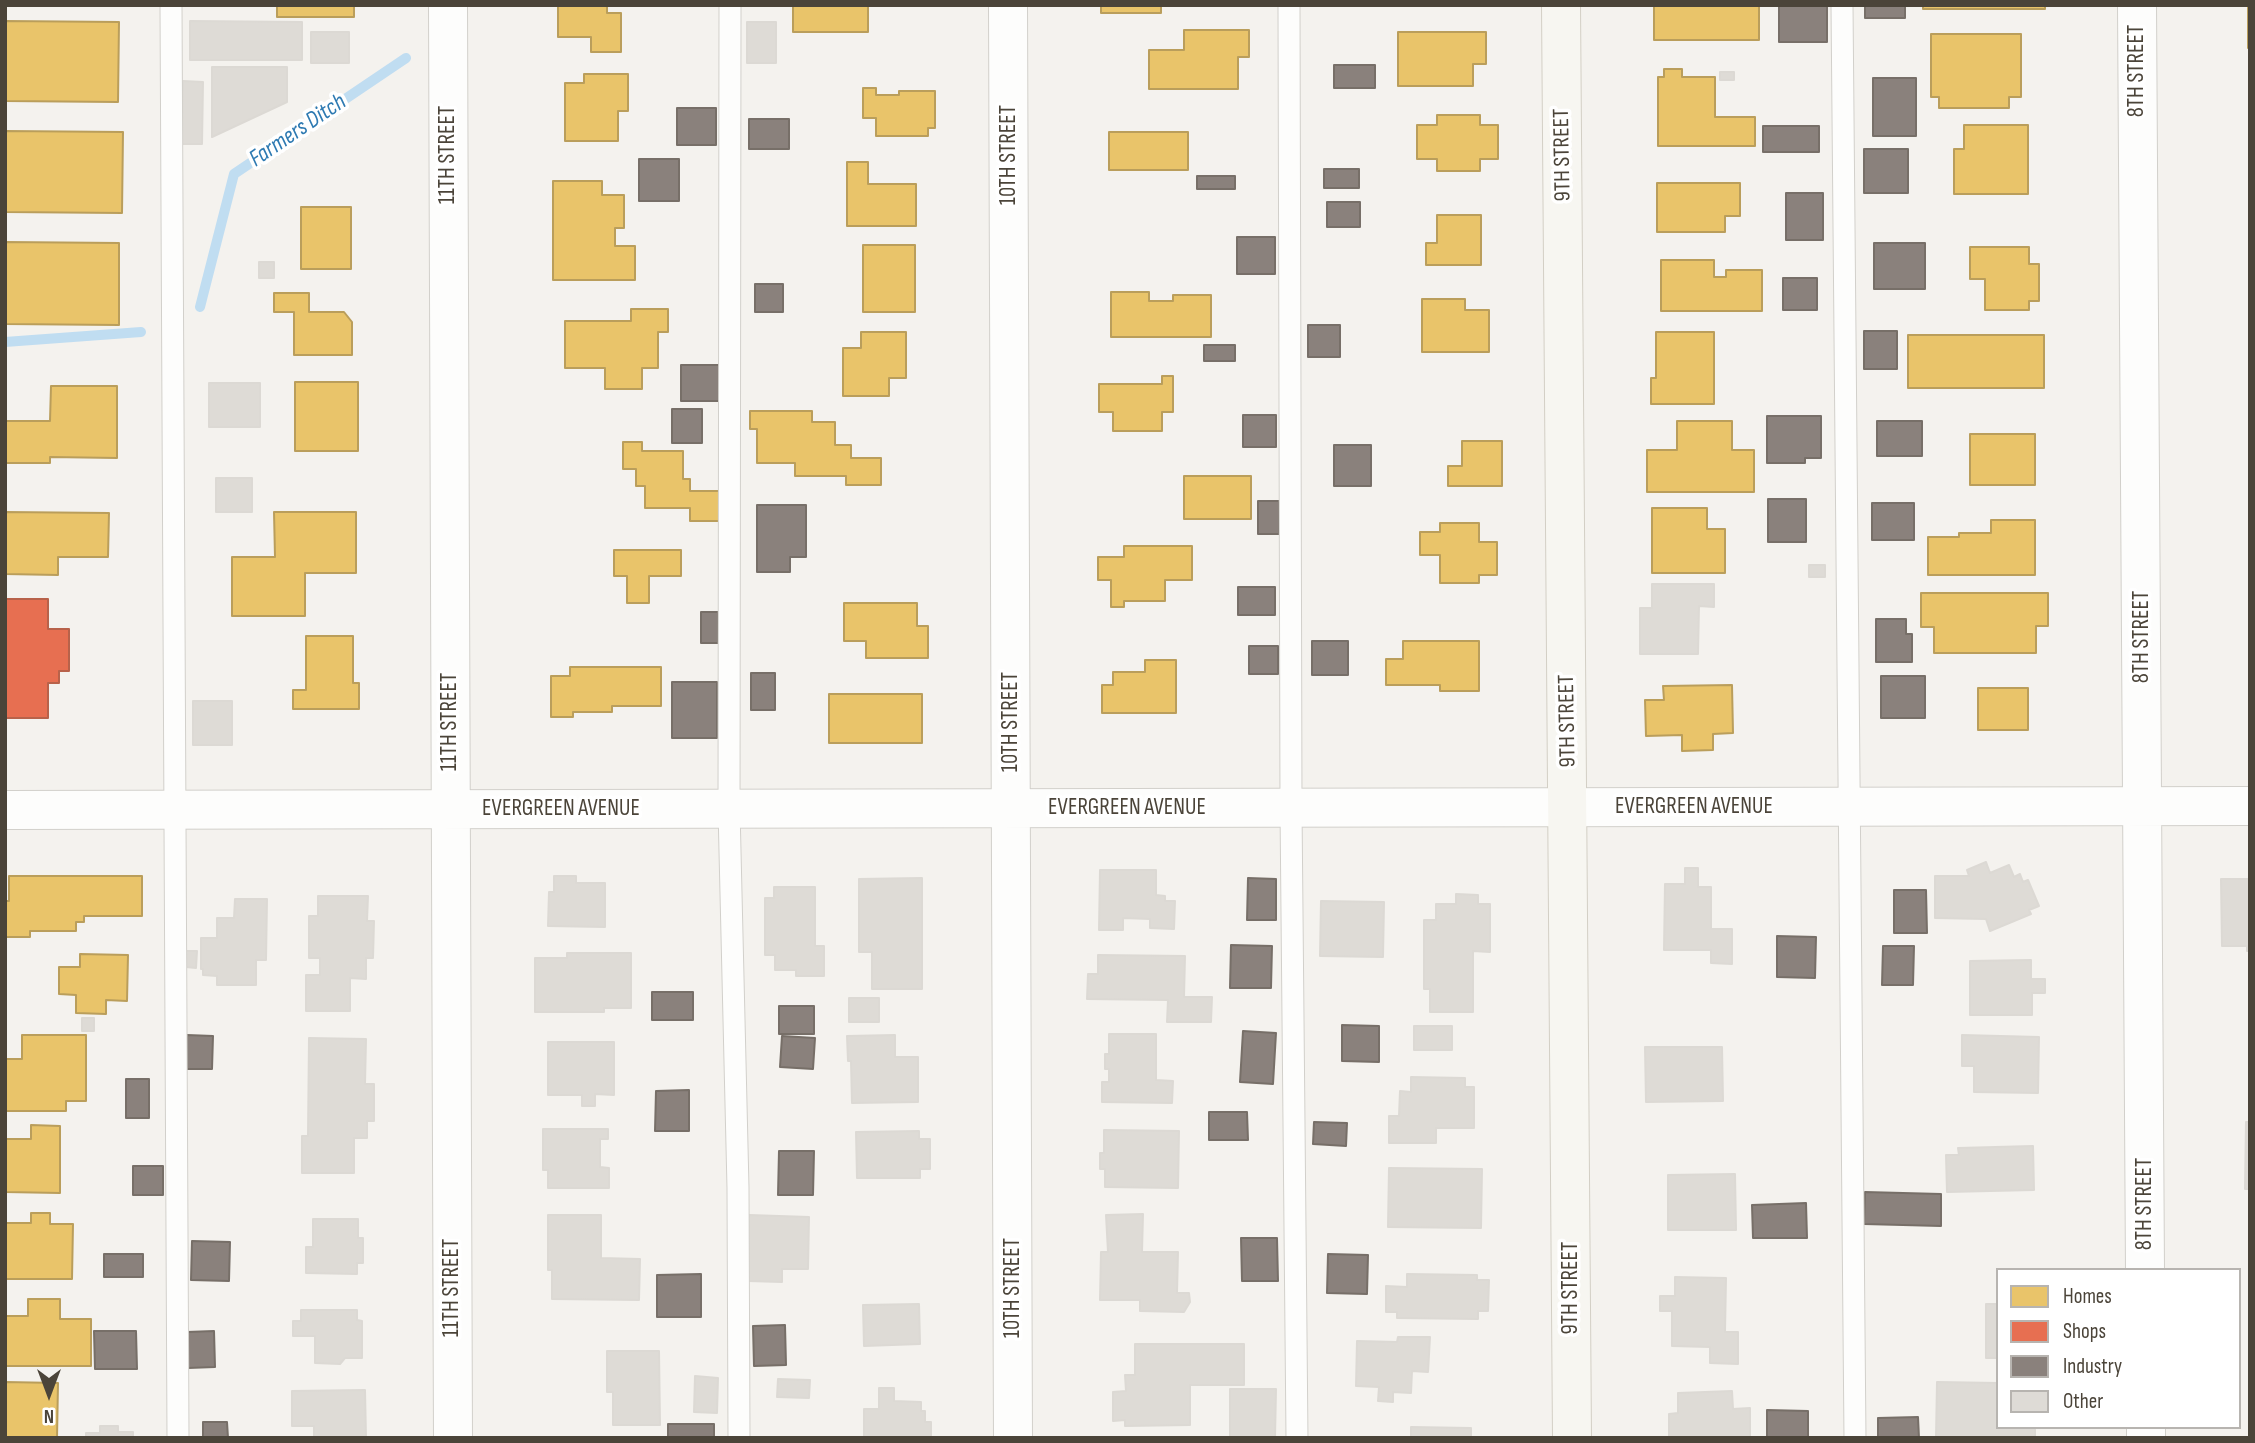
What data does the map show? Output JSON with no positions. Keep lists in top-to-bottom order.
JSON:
{
  "streets": {
    "street": [
      "8TH STREET",
      "11TH STREET",
      "10TH STREET",
      "9TH STREET",
      "EVERGREEN AVENUE"
    ]
  },
  "crossings": [
    ["8TH STREET", "EVERGREEN AVENUE"],
    ["11TH STREET", "EVERGREEN AVENUE"],
    ["10TH STREET", "EVERGREEN AVENUE"],
    ["9TH STREET", "EVERGREEN AVENUE"]
  ],
  "water": ["Farmers Ditch"],
  "legend": [
    "Homes",
    "Shops",
    "Industry",
    "Other"
  ],
  "north": "bottom"
}
